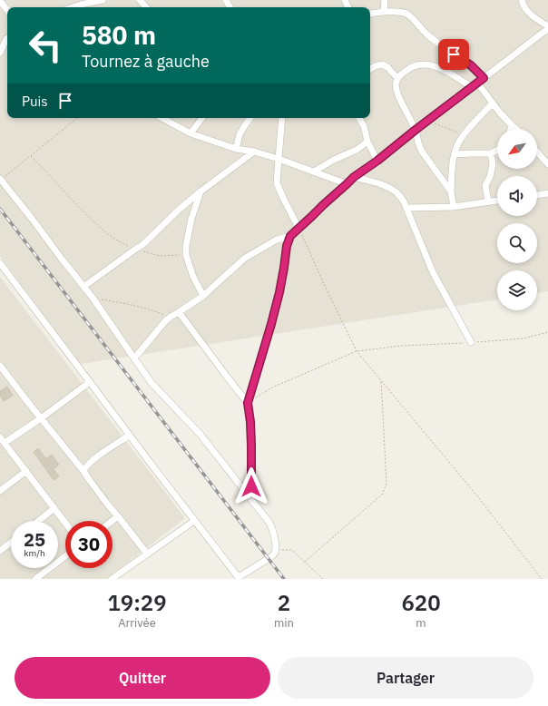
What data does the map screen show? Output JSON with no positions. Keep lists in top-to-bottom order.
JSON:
{
  "north": "bottom left",
  "page": {
    "turn": ["580 m", "Tournez à gauche"],
    "then": "Puis",
    "speed": "25 km/h",
    "limit": "30",
    "eta": [
      "19:29",
      "Arrivée",
      "2",
      "min",
      "620",
      "m"
    ],
    "buttons": ["Quitter", "Partager"]
  }
}
